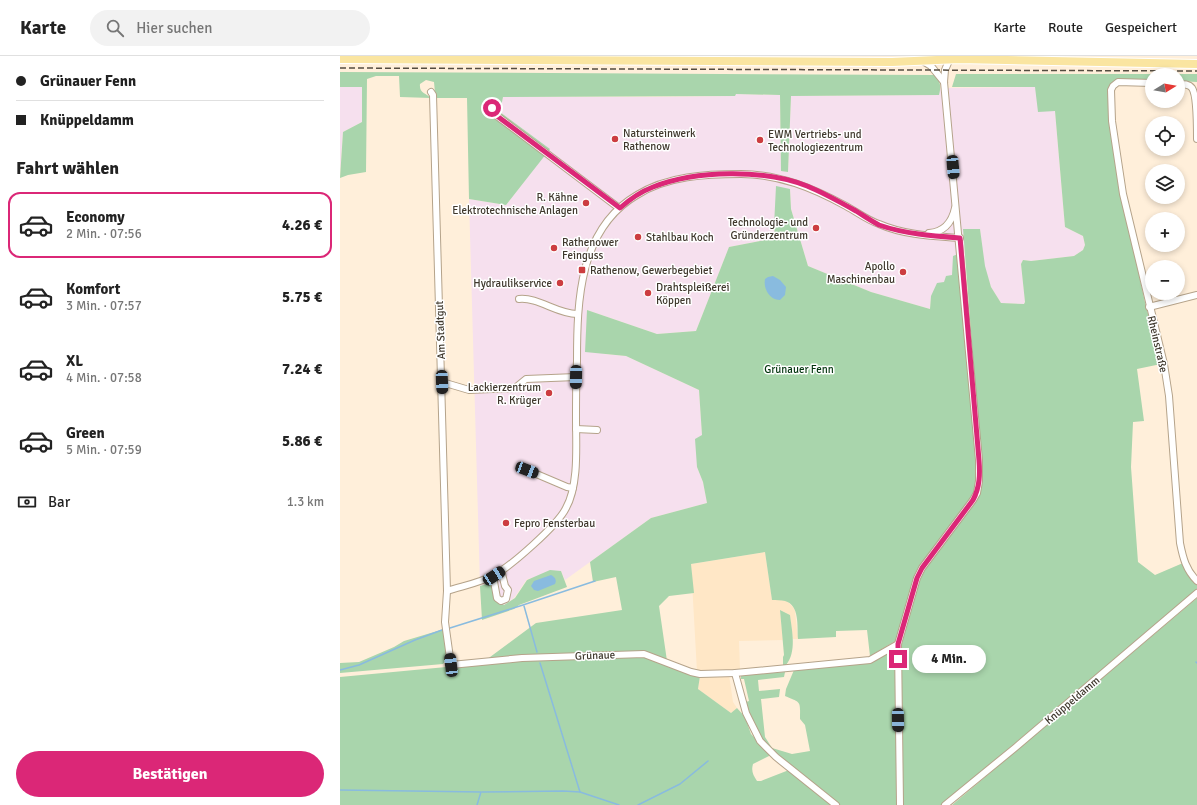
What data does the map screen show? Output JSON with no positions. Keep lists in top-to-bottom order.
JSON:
{
  "streets": {
    "street": [
      "Am Stadtgut",
      "Rheinstraße",
      "Grünaue",
      "Knüppeldamm"
    ]
  },
  "crossings": [
    ["Am Stadtgut", "Grünaue"]
  ],
  "parks": ["Grünauer Fenn"],
  "places": {
    "other": [
      "Natursteinwerk Rathenow",
      "EWM Vertriebs- und Technologiezentrum",
      "R. Kähne Elektrotechnische Anlagen",
      "Technologie- und Gründerzentrum",
      "Stahlbau Koch",
      "Rathenower Feinguss",
      "Apollo Maschinenbau",
      "Hydraulikservice",
      "Drahtspleißerei Köppen",
      "Lackierzentrum R. Krüger",
      "Fepro Fensterbau"
    ],
    "transit": ["Rathenow, Gewerbegebiet"]
  },
  "north": "right",
  "page": {
    "header": "Karte",
    "search": "Hier suchen",
    "nav": ["Karte", "Route", "Gespeichert"],
    "banner": ["Grünauer Fenn", "Knüppeldamm"],
    "map_buttons": ["+", "−"],
    "heading": "Fahrt wählen",
    "list": [
      {
        "name": "Economy",
        "note": "2 Min. · 07:56",
        "value": "4.26 €"
      },
      {
        "name": "Komfort",
        "note": "3 Min. · 07:57",
        "value": "5.75 €"
      },
      {
        "name": "XL",
        "note": "4 Min. · 07:58",
        "value": "7.24 €"
      },
      {
        "name": "Green",
        "note": "5 Min. · 07:59",
        "value": "5.86 €"
      }
    ],
    "pay": ["Bar", "1.3 km"],
    "bubble": "4 Min.",
    "buttons": "Bestätigen"
  }
}
